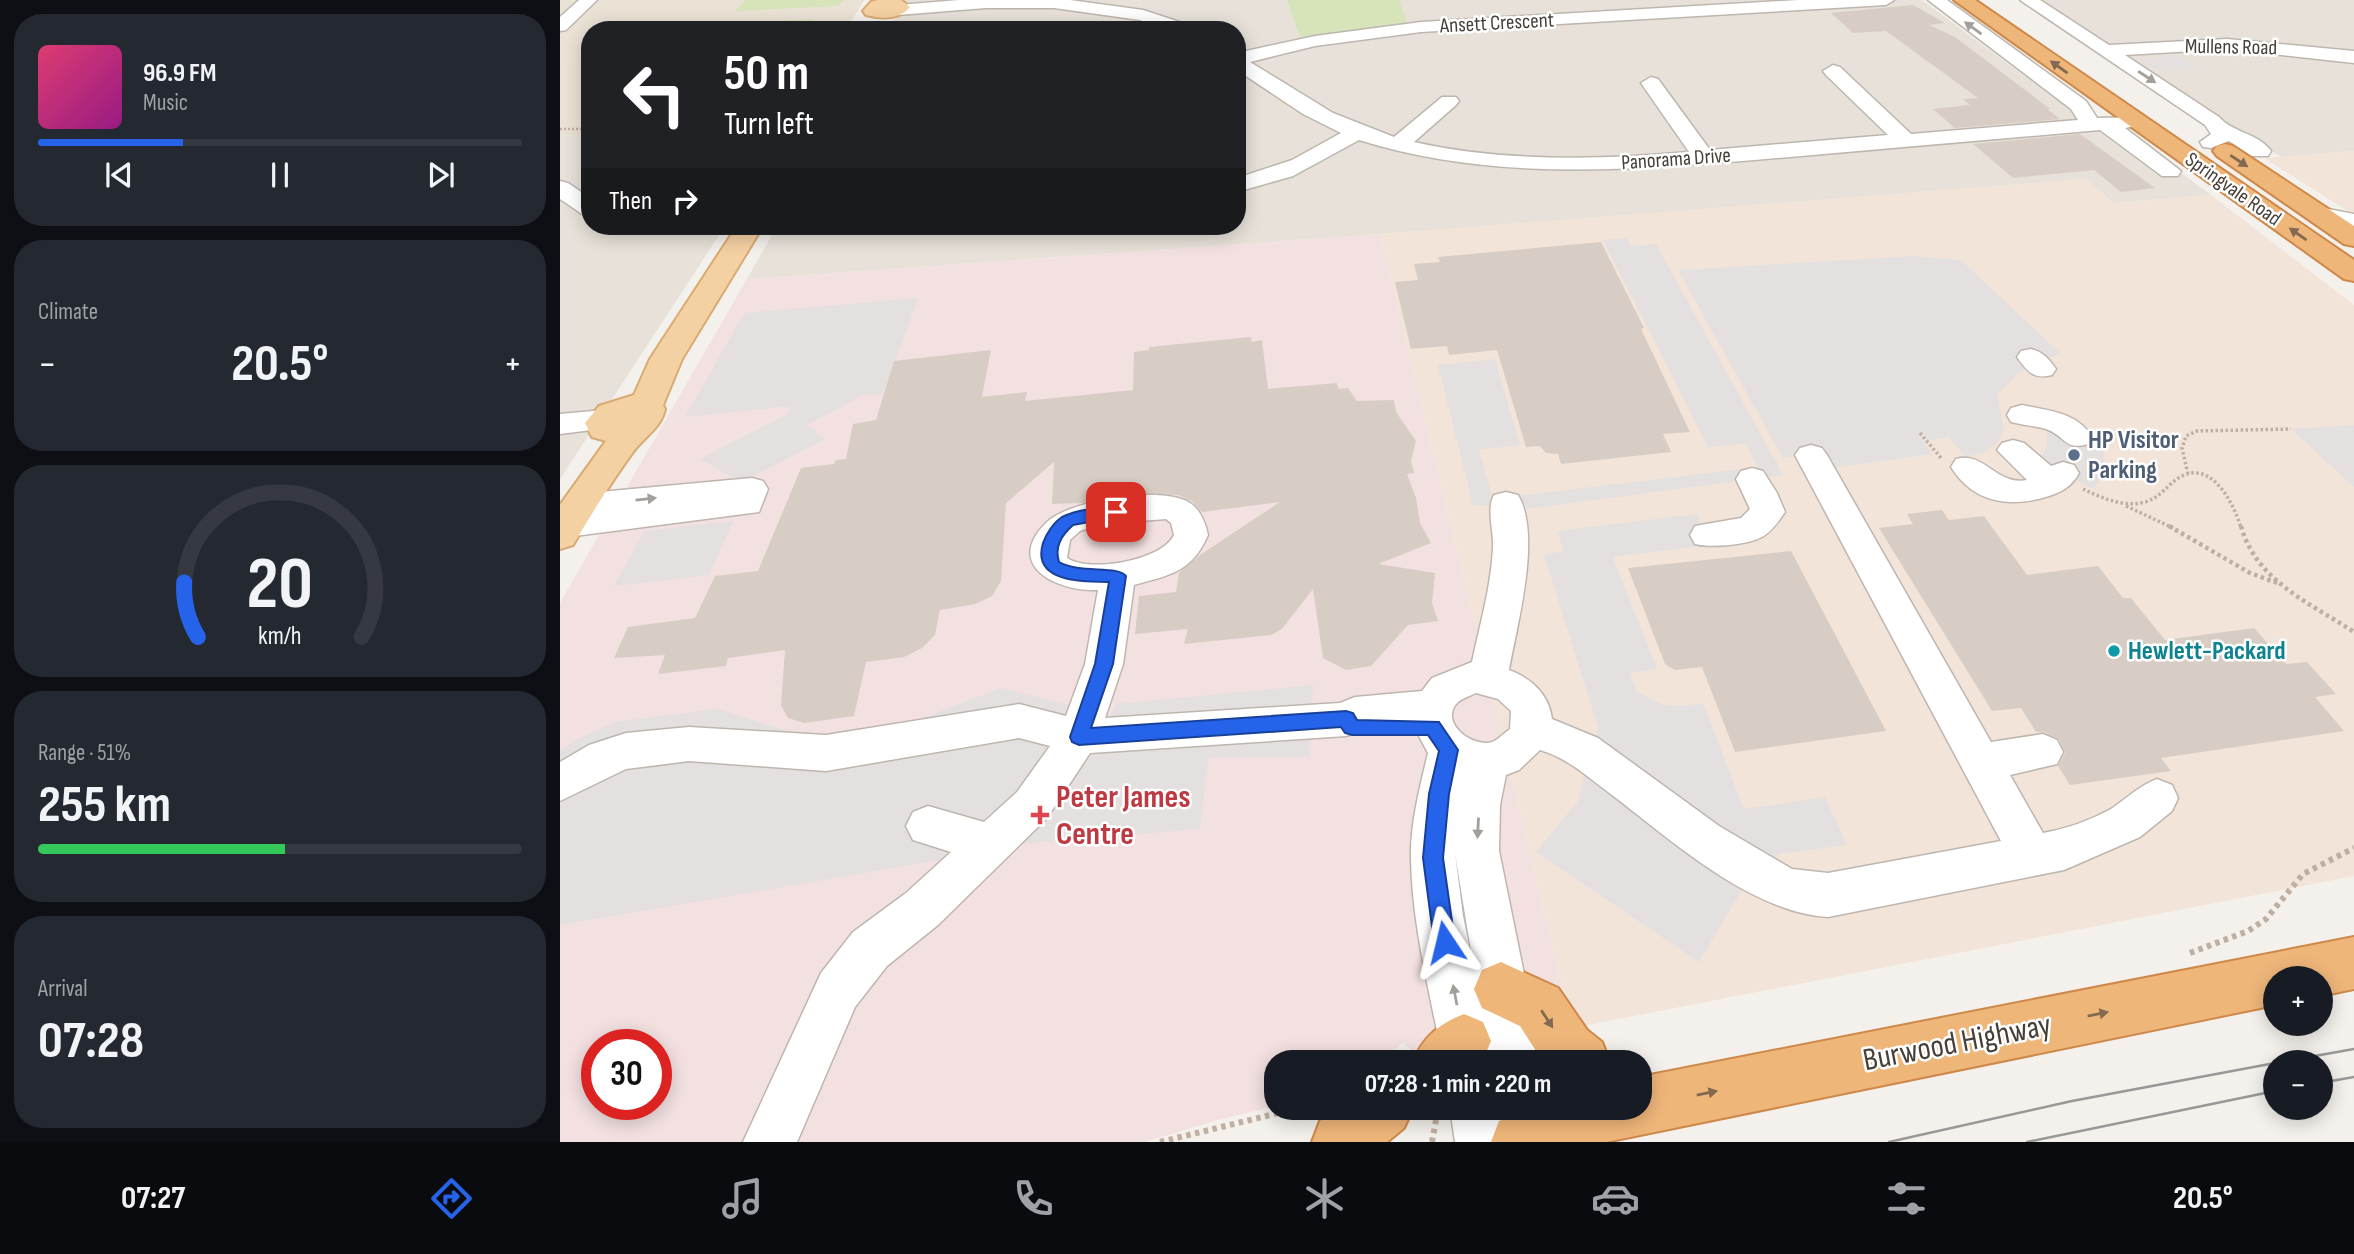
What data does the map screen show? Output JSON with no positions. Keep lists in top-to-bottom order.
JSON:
{
  "streets": {
    "highway": ["Springvale Road", "Burwood Highway"],
    "street": ["Ansett Crescent", "Mullens Road", "Panorama Drive"]
  },
  "crossings": [
    ["Mullens Road", "Springvale Road"],
    ["Panorama Drive", "Springvale Road"]
  ],
  "one_way": ["Burwood Highway"],
  "places": {
    "other": ["HP Visitor Parking", "Hewlett-Packard"],
    "health": ["Peter James Centre"]
  },
  "page": {
    "turn": ["50 m", "Turn left"],
    "song": ["96.9 FM", "Music"],
    "then": "Then",
    "tile": [
      "Climate",
      ["Range · 51%", "255 km"],
      ["Arrival", "07:28"]
    ],
    "heat": ["−", "20.5°", "+"],
    "map_buttons": ["+", "−"],
    "limit": "30",
    "trip": "07:28 · 1 min · 220 m",
    "tabs": ["07:27", "20.5°"],
    "gauge": ["20", "km/h"]
  }
}
